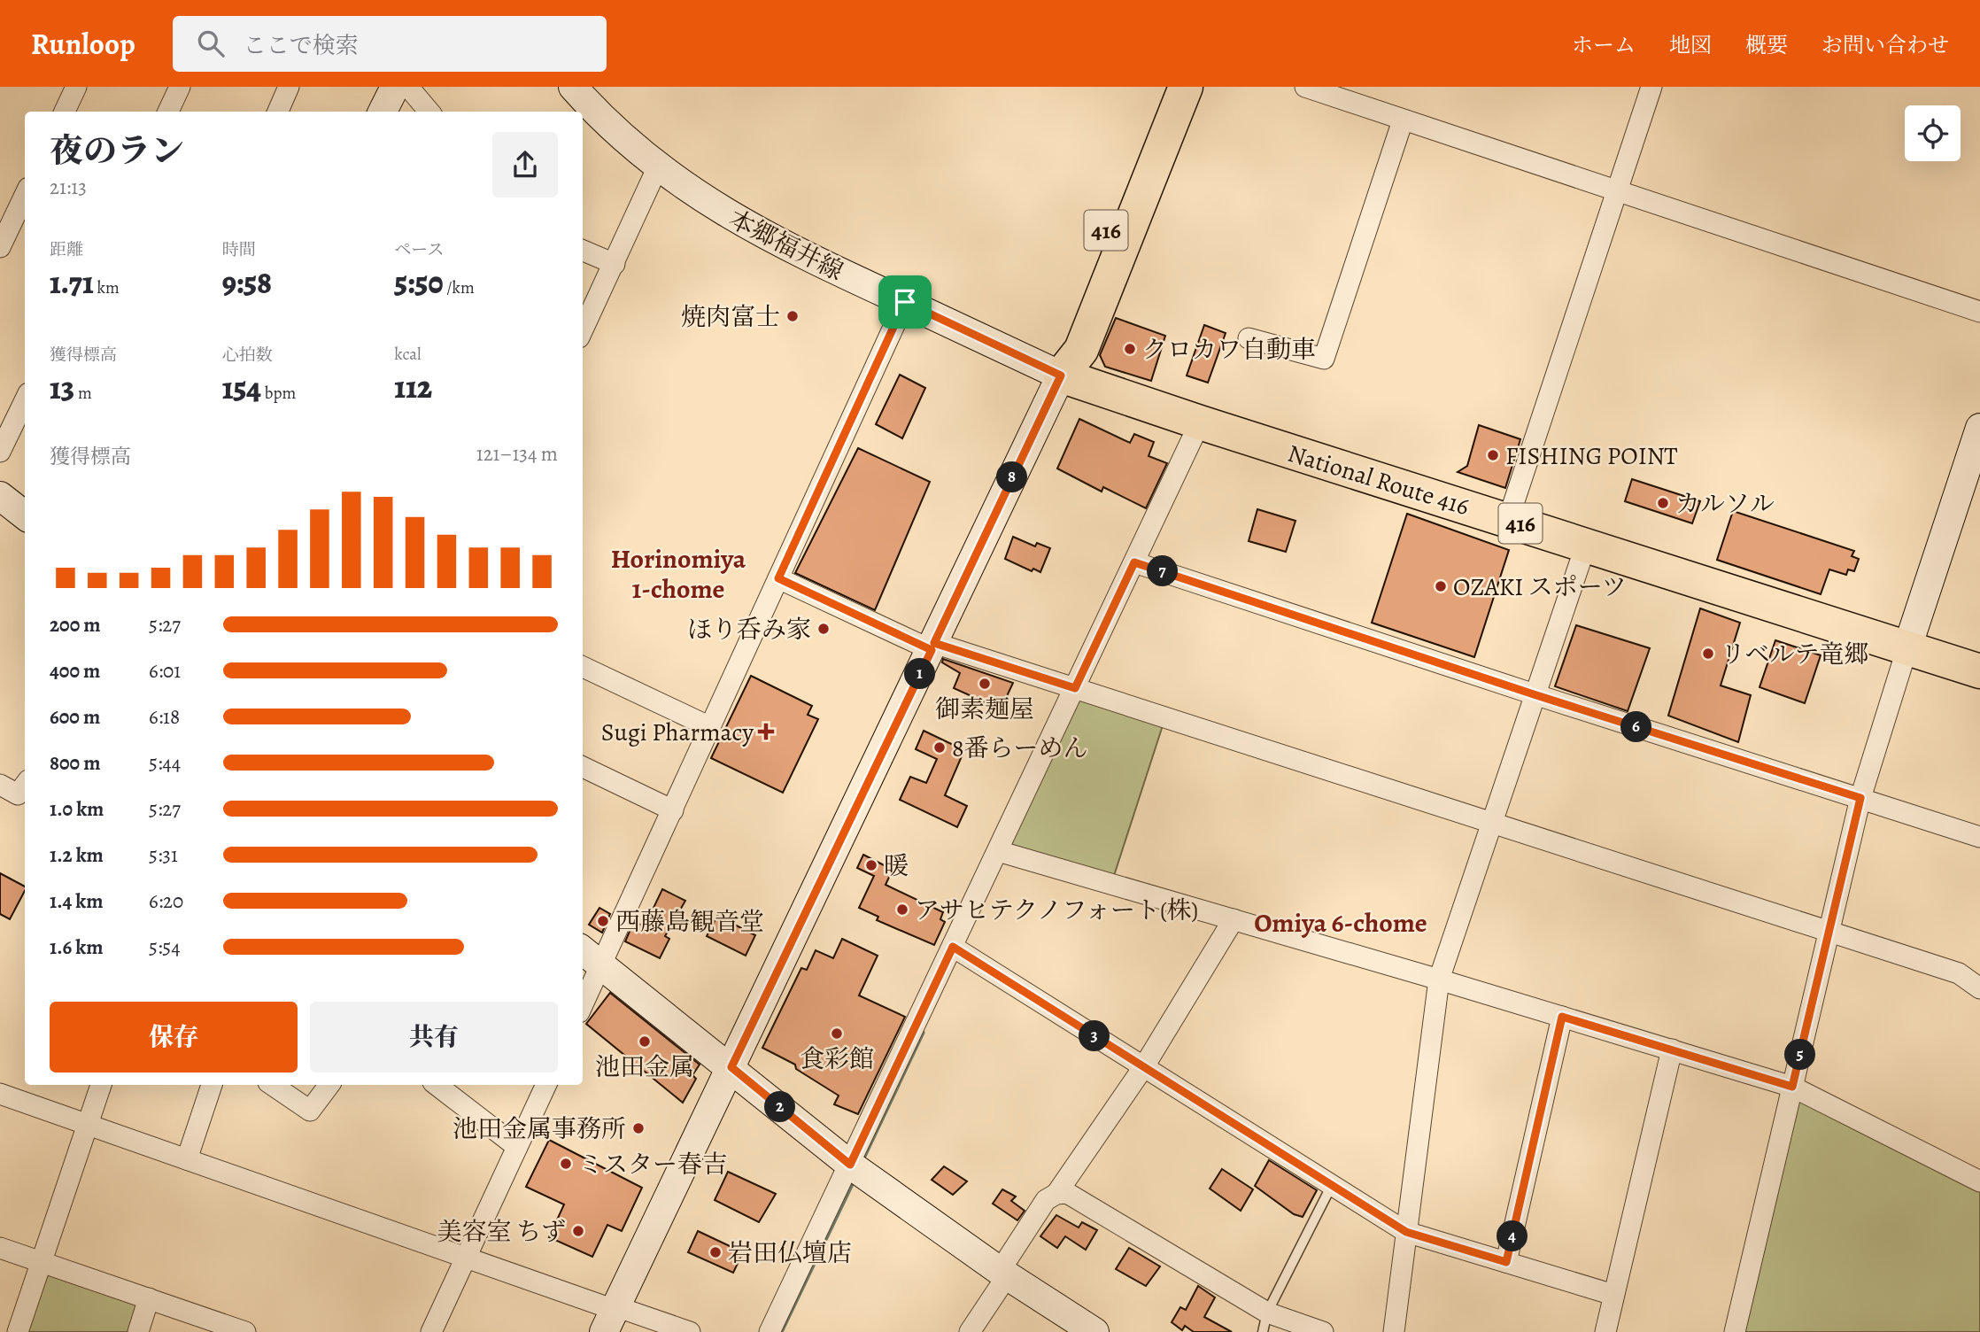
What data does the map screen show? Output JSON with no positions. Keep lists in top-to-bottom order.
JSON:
{
  "streets": {
    "highway": ["416", "National Route 416"],
    "street": ["本郷福井線"]
  },
  "crossings": [
    ["416", "本郷福井線"],
    ["416", "National Route 416"],
    ["本郷福井線", "National Route 416"]
  ],
  "districts": ["Horinomiya 1-chome", "Omiya 6-chome"],
  "places": {
    "other": [
      "焼肉富士",
      "クロカワ自動車",
      "FISHING POINT",
      "カルソル",
      "OZAKI スポーツ",
      "ほり呑み家",
      "リベルテ竜郷",
      "御素麺屋",
      "8番らーめん",
      "暖",
      "アサヒテクノフォート(株)",
      "西藤島観音堂",
      "食彩館",
      "池田金属",
      "池田金属事務所",
      "ミスター春吉",
      "美容室 ちず",
      "岩田仏壇店"
    ],
    "health": ["Sugi Pharmacy"]
  },
  "page": {
    "header": "Runloop",
    "search": "ここで検索",
    "nav": [
      "ホーム",
      "地図",
      "概要",
      "お問い合わせ"
    ],
    "heading": ["夜のラン", "21:13"],
    "stats": [
      ["距離", "1.71 km"],
      ["時間", "9:58"],
      ["ペース", "5:50 /km"],
      ["獲得標高", "13 m"],
      ["心拍数", "154 bpm"],
      ["kcal", "112"]
    ],
    "chart": ["獲得標高", "121–134 m"],
    "pins": [
      "8",
      "7",
      "1",
      "6",
      "3",
      "5",
      "2",
      "4"
    ],
    "list": [
      {
        "name": "200 m",
        "note": "5:27"
      },
      {
        "name": "400 m",
        "note": "6:01"
      },
      {
        "name": "600 m",
        "note": "6:18"
      },
      {
        "name": "800 m",
        "note": "5:44"
      },
      {
        "name": "1.0 km",
        "note": "5:27"
      },
      {
        "name": "1.2 km",
        "note": "5:31"
      },
      {
        "name": "1.4 km",
        "note": "6:20"
      },
      {
        "name": "1.6 km",
        "note": "5:54"
      }
    ],
    "buttons": ["保存", "共有"]
  }
}
